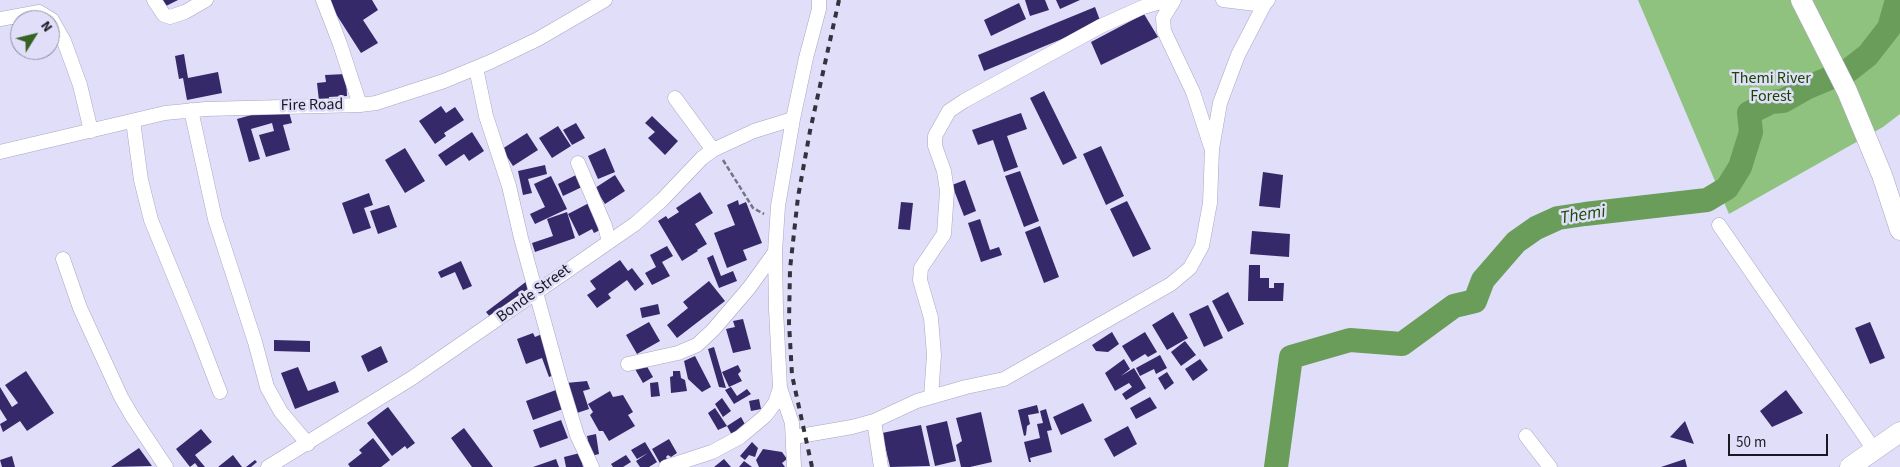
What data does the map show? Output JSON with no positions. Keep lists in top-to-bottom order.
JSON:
{
  "streets": {
    "street": ["Fire Road", "Bonde Street"]
  },
  "water": ["Themi"],
  "parks": ["Themi River Forest"],
  "scale_bar": "50 m",
  "north": "top right"
}
